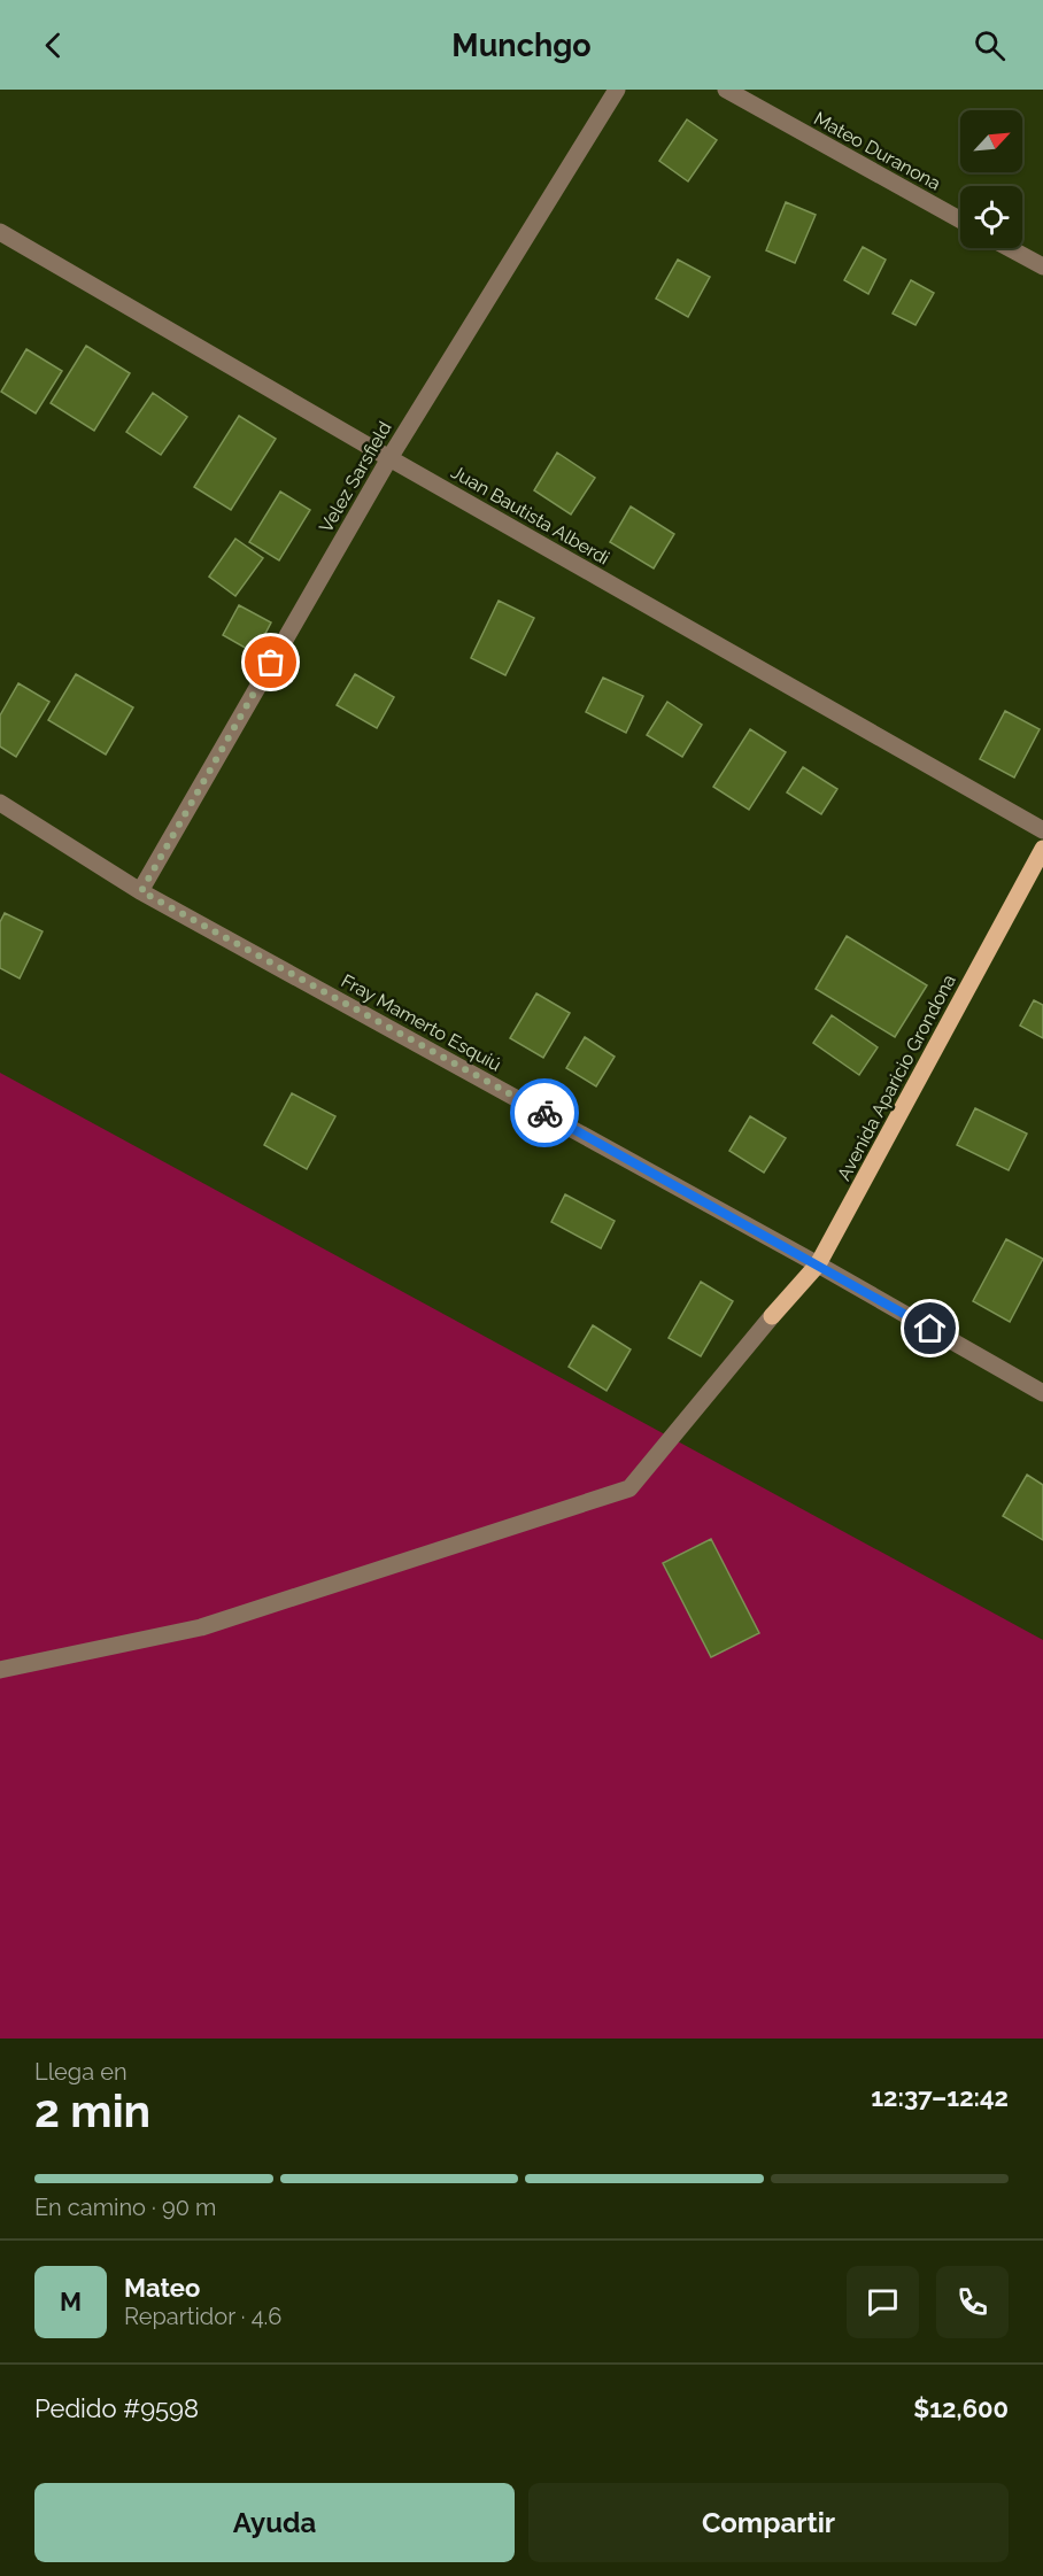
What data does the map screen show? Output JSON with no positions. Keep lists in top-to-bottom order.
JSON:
{
  "streets": {
    "main road": ["Avenida Aparicio Grondona"],
    "street": [
      "Mateo Duranona",
      "Velez Sarsfield",
      "Juan Bautista Alberdi",
      "Fray Mamerto Esquiú"
    ]
  },
  "crossings": [
    ["Velez Sarsfield", "Juan Bautista Alberdi"],
    ["Velez Sarsfield", "Fray Mamerto Esquiú"],
    ["Fray Mamerto Esquiú", "Avenida Aparicio Grondona"]
  ],
  "north": "top right",
  "page": {
    "header": "Munchgo",
    "heading": ["2 min", "Llega en", "12:37–12:42"],
    "panel": [
      "Mateo",
      "Repartidor · 4.6",
      "Pedido #9598",
      "$12,600"
    ],
    "bar": "En camino · 90 m",
    "round": "M",
    "buttons": ["Ayuda", "Compartir"]
  }
}
